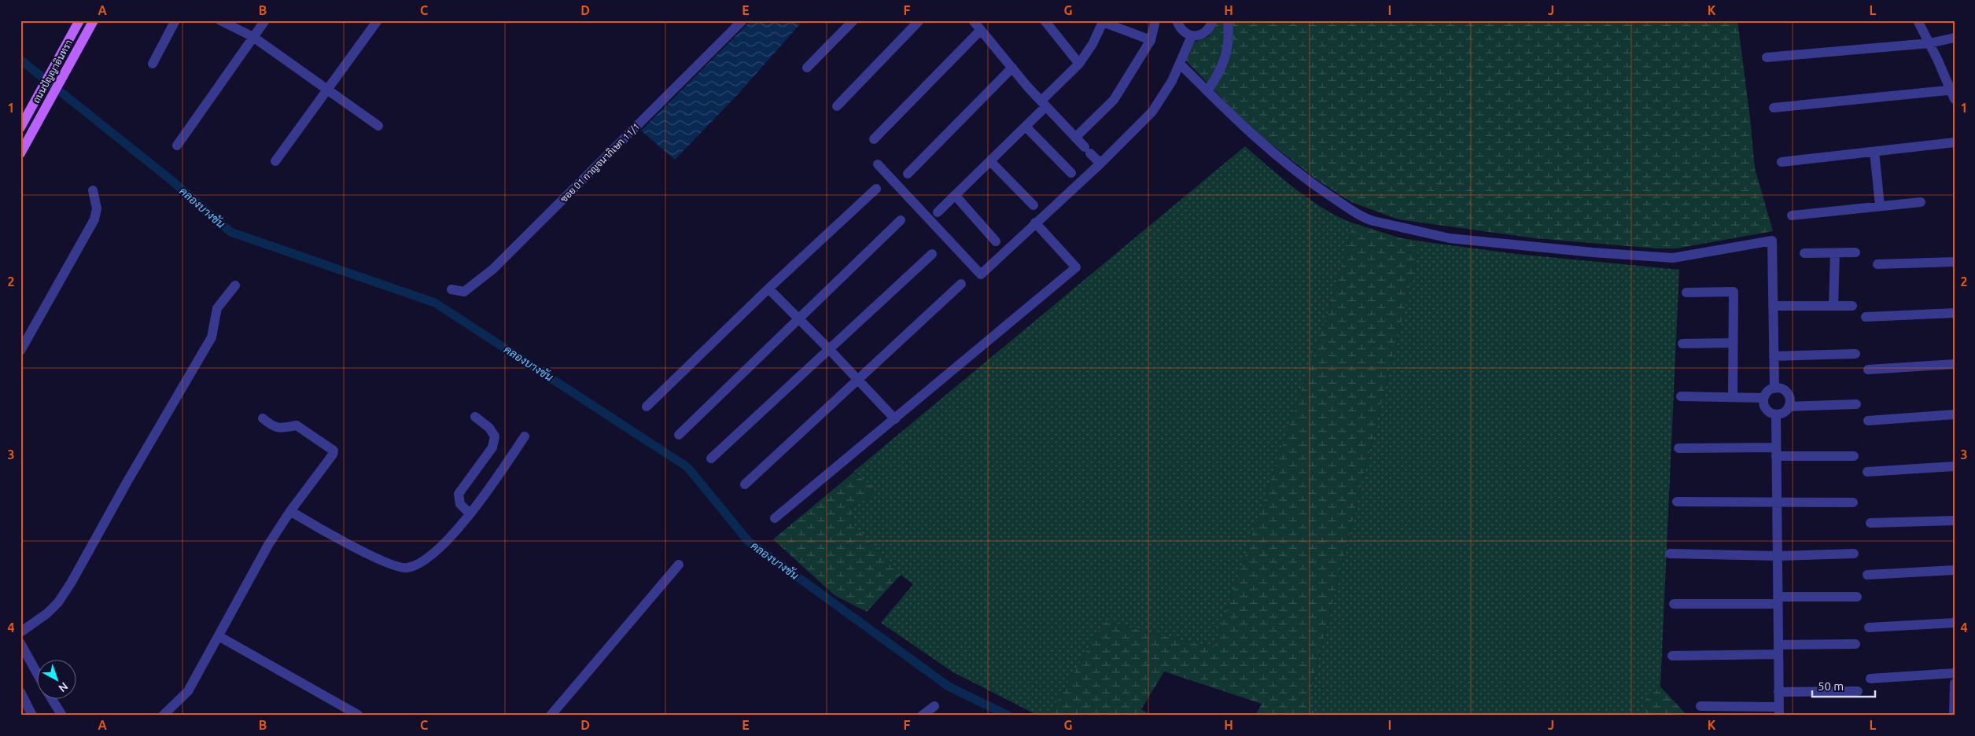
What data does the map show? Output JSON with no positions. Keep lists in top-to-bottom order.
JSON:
{
  "streets": {
    "main road": ["ถนนปัญญาอินทรา"],
    "street": ["ซอย 01 กาญจนาภิเษก 11/1"]
  },
  "water": ["คลองบางชัน"],
  "scale_bar": "50 m",
  "north": "bottom right",
  "grid": {
    "columns": [
      "A",
      "B",
      "C",
      "D",
      "E",
      "F",
      "G",
      "H",
      "I",
      "J",
      "K",
      "L"
    ],
    "rows": [
      "1",
      "2",
      "3",
      "4"
    ]
  }
}
